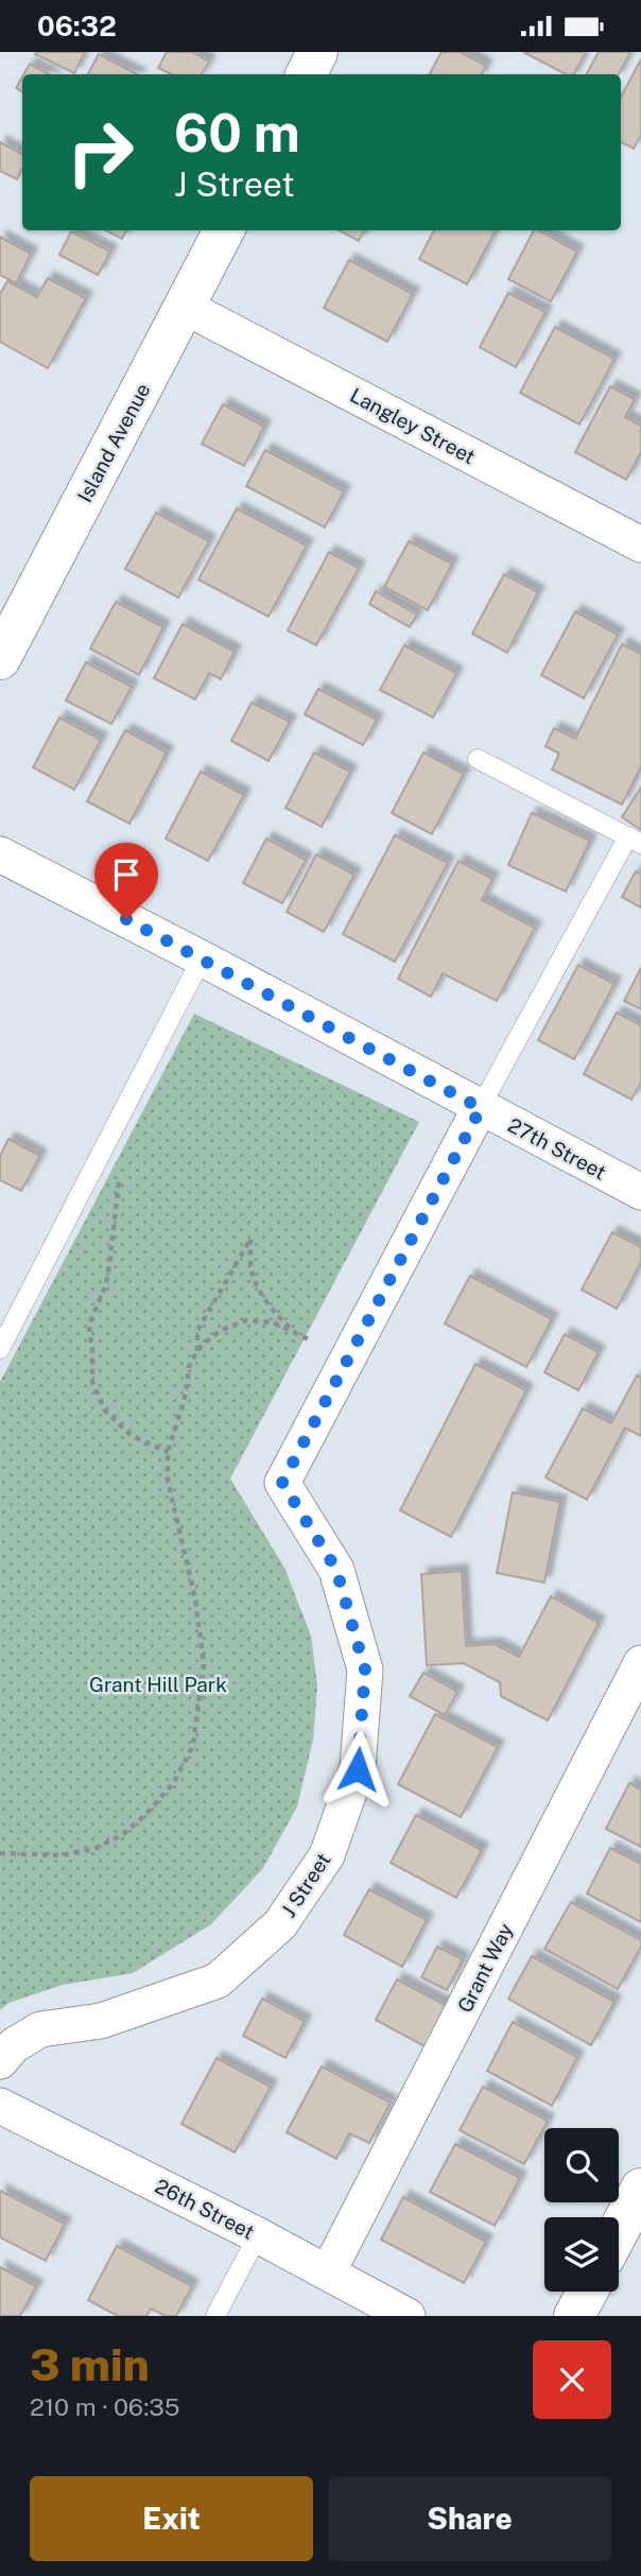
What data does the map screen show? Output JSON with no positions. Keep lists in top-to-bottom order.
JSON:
{
  "streets": {
    "street": [
      "Langley Street",
      "Island Avenue",
      "27th Street",
      "J Street",
      "Grant Way",
      "26th Street"
    ]
  },
  "crossings": [
    ["Langley Street", "Island Avenue"],
    ["27th Street", "J Street"],
    ["Grant Way", "26th Street"]
  ],
  "parks": ["Grant Hill Park"],
  "page": {
    "status": "06:32",
    "turn": ["60 m", "J Street"],
    "heading": ["3 min", "210 m · 06:35"],
    "buttons": ["Exit", "Share"]
  }
}
